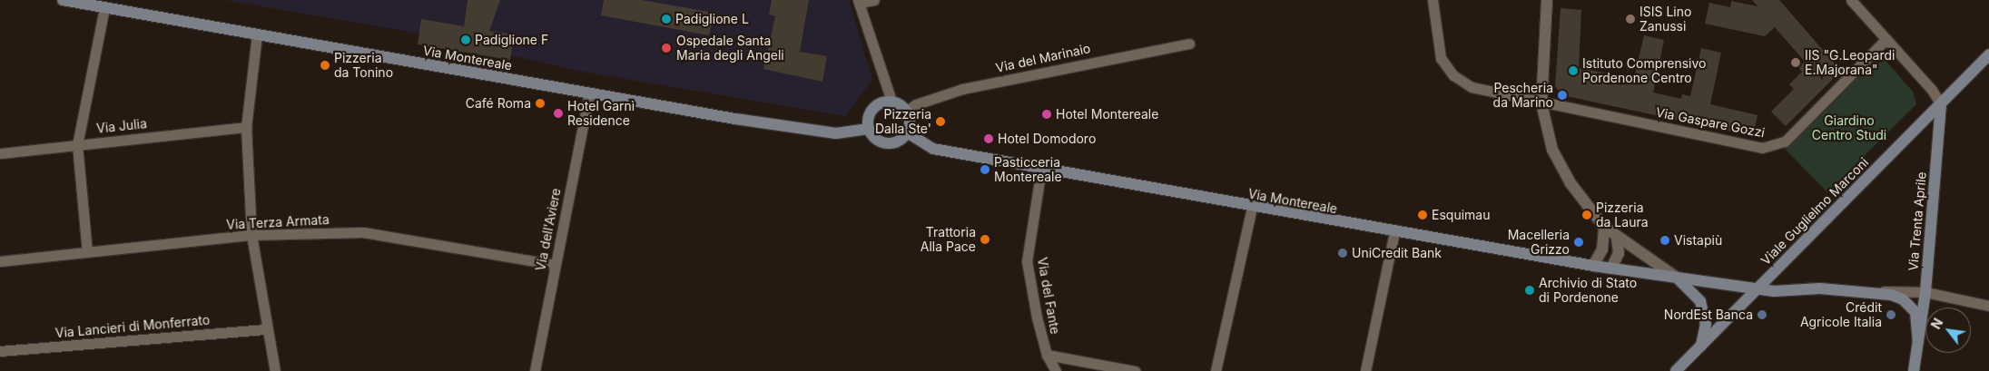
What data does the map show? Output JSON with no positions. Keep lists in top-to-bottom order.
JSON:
{
  "streets": {
    "main road": ["Via Montereale", "Viale Guglielmo Marconi", "Via Trenta Aprile"],
    "street": [
      "Via del Marinaio",
      "Via Gaspare Gozzi",
      "Via Julia",
      "Via Terza Armata",
      "Via dell'Aviere",
      "Via del Fante",
      "Via Lancieri di Monferrato"
    ]
  },
  "crossings": [
    ["Via Montereale", "Via del Marinaio"],
    ["Via Montereale", "Viale Guglielmo Marconi"],
    ["Via Montereale", "Via Trenta Aprile"],
    ["Via Montereale", "Via dell'Aviere"],
    ["Via Montereale", "Via del Fante"],
    ["Viale Guglielmo Marconi", "Via Trenta Aprile"],
    ["Via Terza Armata", "Via dell'Aviere"]
  ],
  "parks": ["Giardino Centro Studi"],
  "places": [
    "Padiglione L",
    "ISIS Lino Zanussi",
    "Padiglione F",
    "Ospedale Santa Maria degli Angeli",
    "IIS \"G.Leopardi E.Majorana\"",
    "Pizzeria da Tonino",
    "Istituto Comprensivo Pordenone Centro",
    "Pescheria da Marino",
    "Café Roma",
    "Hotel Garnì Residence",
    "Hotel Montereale",
    "Pizzeria Dalla Ste'",
    "Hotel Domodoro",
    "Pasticceria Montereale",
    "Esquimau",
    "Pizzeria da Laura",
    "Trattoria Alla Pace",
    "Vistapiù",
    "Macelleria Grizzo",
    "UniCredit Bank",
    "Archivio di Stato di Pordenone",
    "NordEst Banca",
    "Crédit Agricole Italia"
  ],
  "north": "top left"
}
